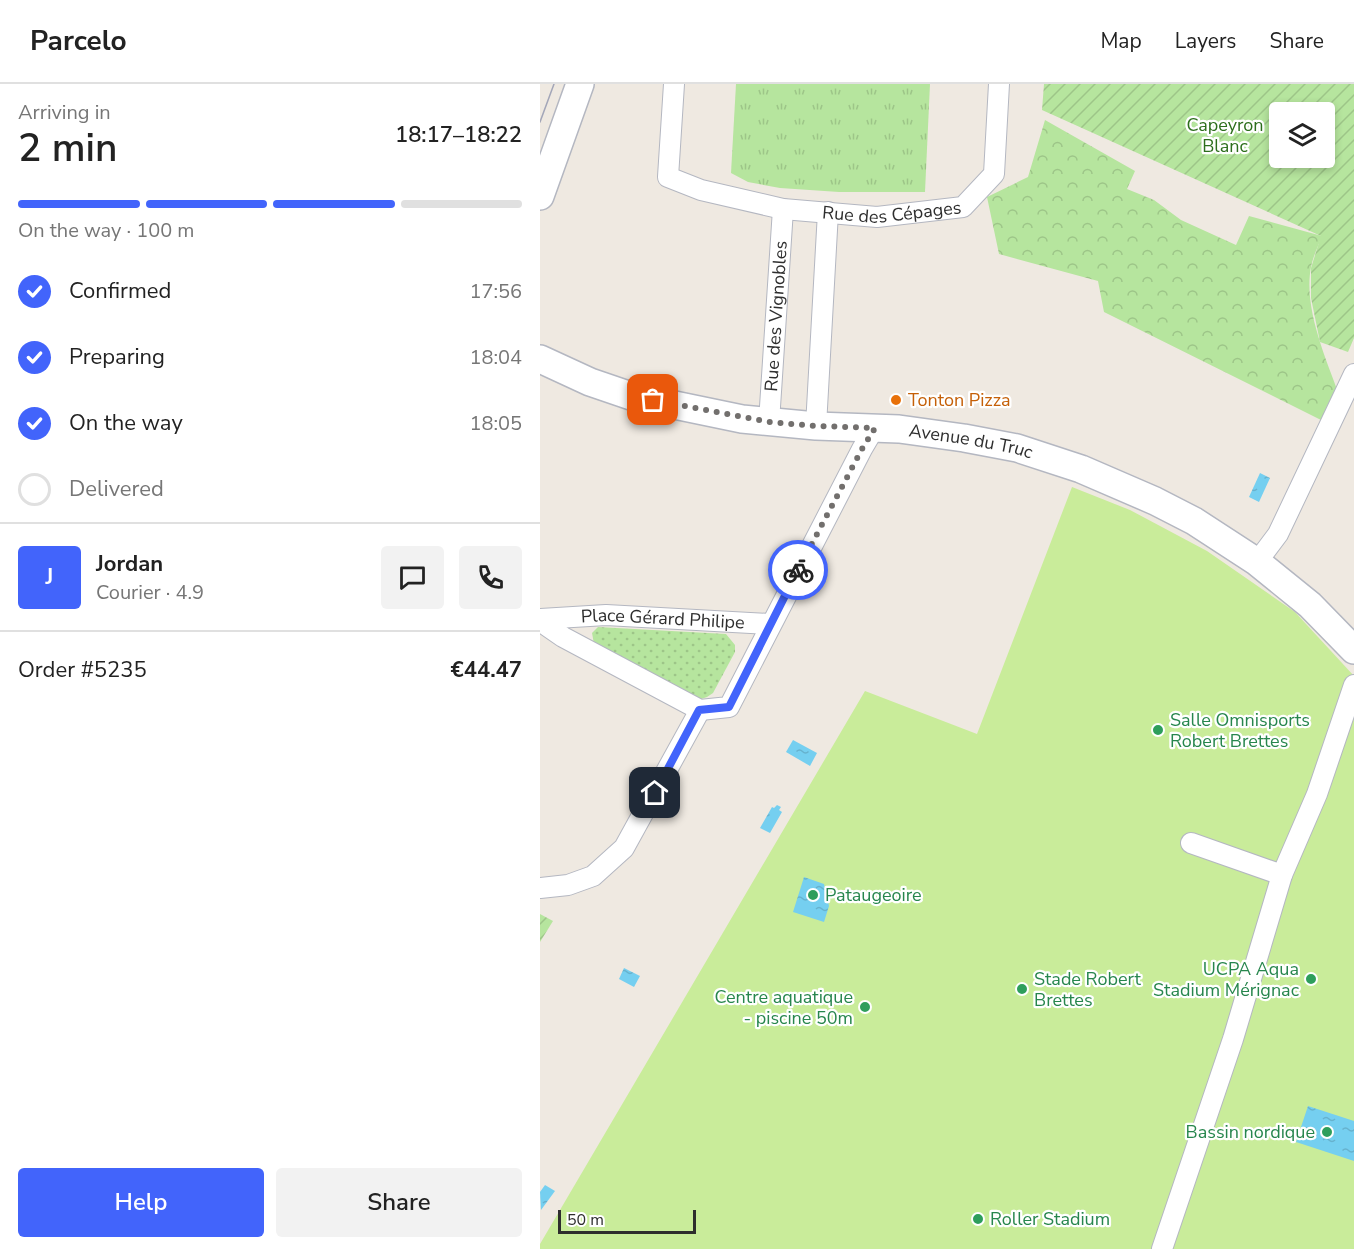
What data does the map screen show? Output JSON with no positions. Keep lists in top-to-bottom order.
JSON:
{
  "streets": {
    "street": [
      "Rue des Cépages",
      "Rue des Vignobles",
      "Avenue du Truc",
      "Place Gérard Philipe"
    ]
  },
  "crossings": [
    ["Rue des Cépages", "Avenue du Truc"],
    ["Rue des Vignobles", "Avenue du Truc"]
  ],
  "parks": ["Capeyron Blanc"],
  "places": [
    "Tonton Pizza",
    "Salle Omnisports Robert Brettes",
    "Pataugeoire",
    "UCPA Aqua Stadium Mérignac",
    "Stade Robert Brettes",
    "Centre aquatique - piscine 50m",
    "Bassin nordique",
    "Roller Stadium"
  ],
  "scale_bar": "50 m",
  "page": {
    "header": "Parcelo",
    "nav": ["Map", "Layers", "Share"],
    "heading": ["2 min", "Arriving in", "18:17–18:22"],
    "panel": [
      "Jordan",
      "Courier · 4.9",
      "Order #5235",
      "€44.47"
    ],
    "bar": "On the way · 100 m",
    "list": [
      ["Confirmed", "17:56"],
      ["Preparing", "18:04"],
      ["On the way", "18:05"],
      "Delivered"
    ],
    "round": "J",
    "buttons": ["Help", "Share"],
    "scale": "50 m"
  }
}
